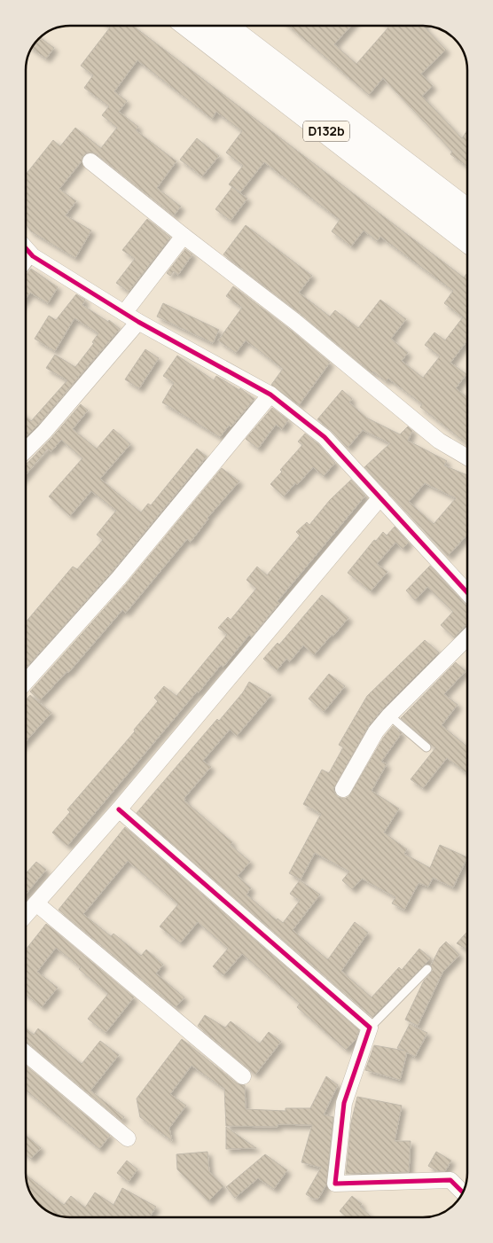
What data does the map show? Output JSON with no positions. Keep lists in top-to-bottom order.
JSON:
{
  "streets": {
    "main road": ["D132b"]
  }
}
